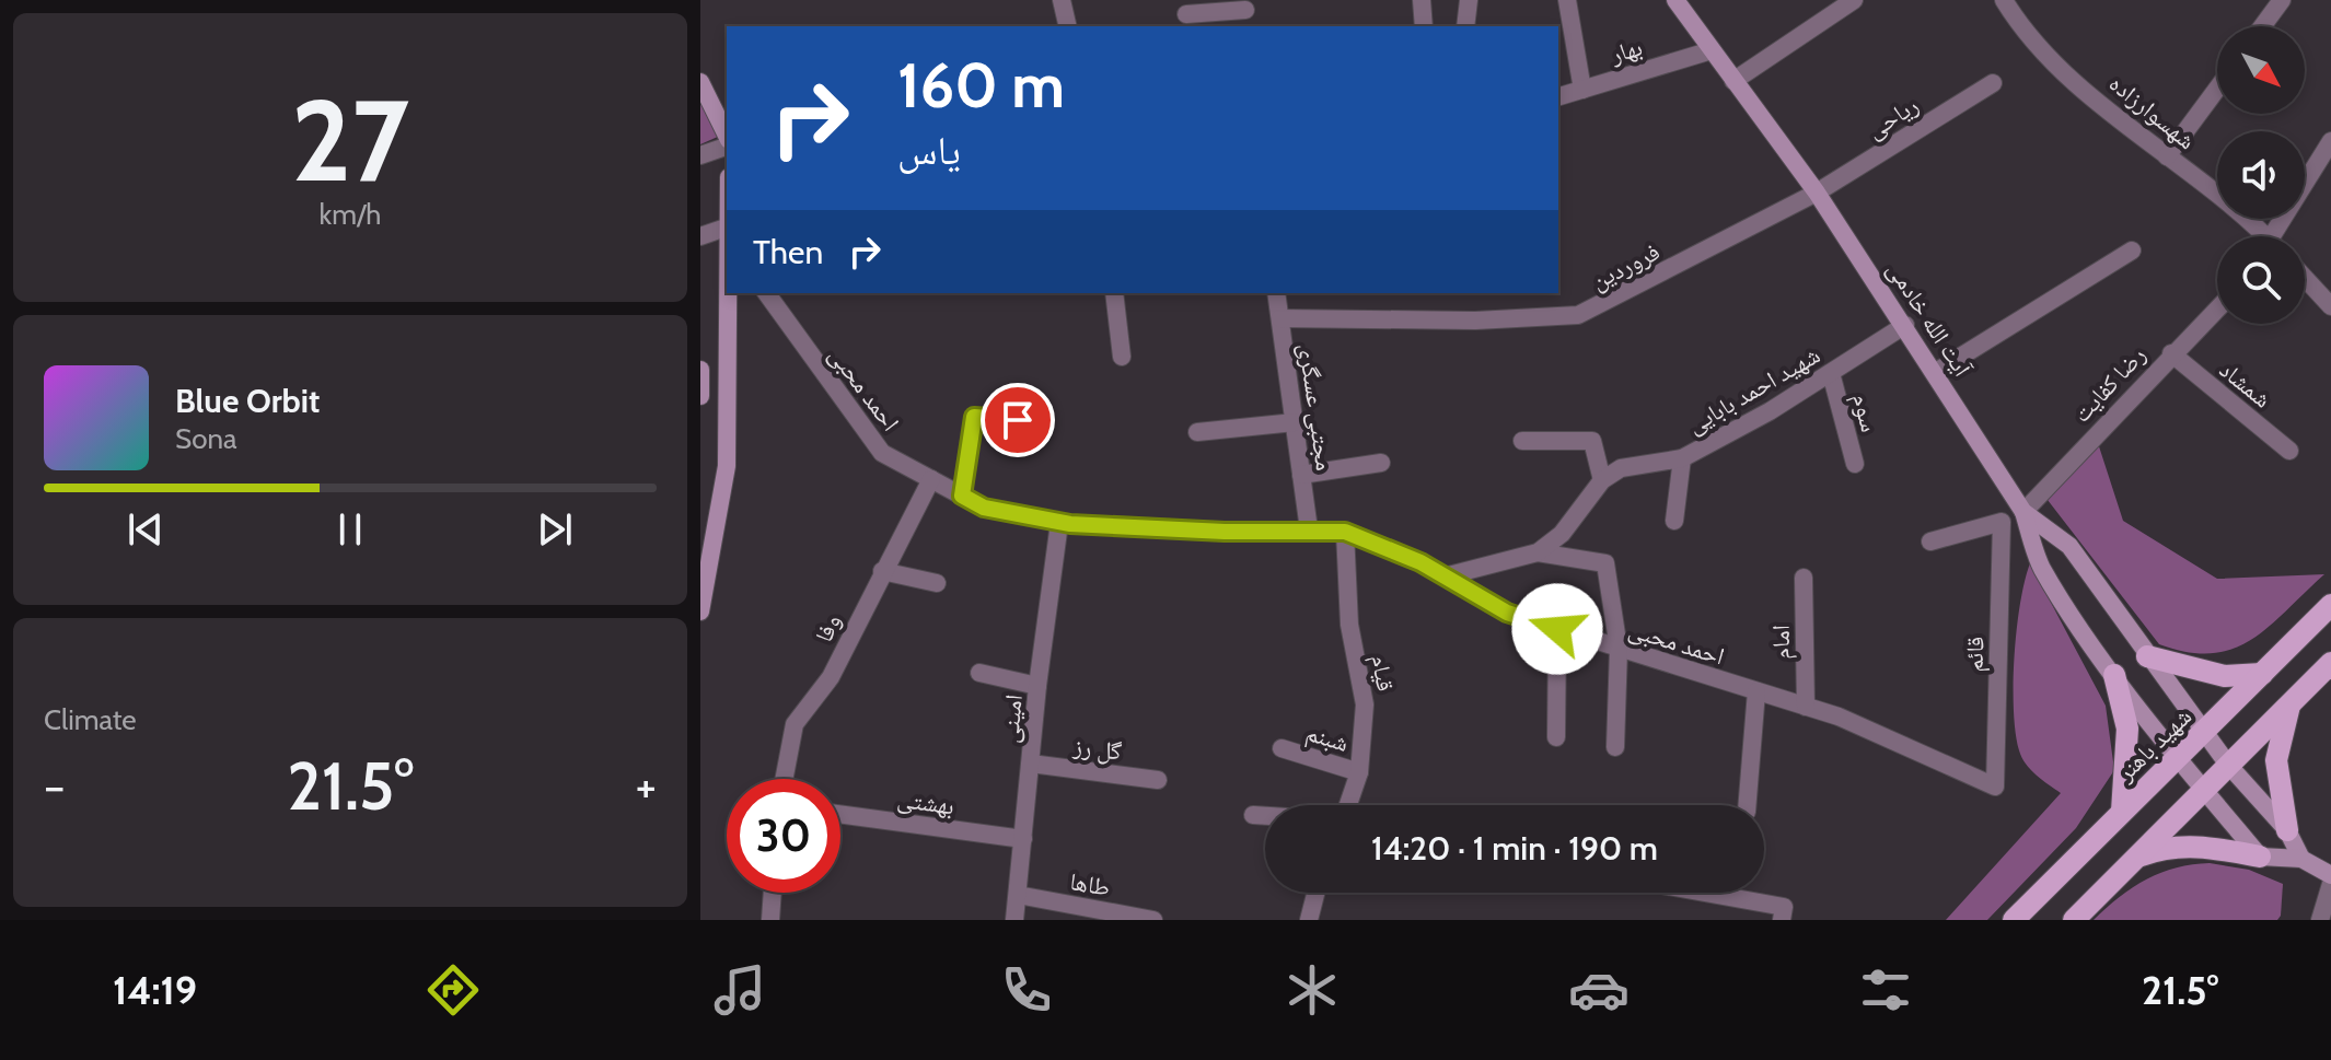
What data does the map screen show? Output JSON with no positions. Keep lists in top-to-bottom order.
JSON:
{
  "streets": {
    "main road": ["آیت الله خادمی", "شهید باهنر"],
    "street": [
      "بهار",
      "شهسوارزاده",
      "ریاحی",
      "فروردین",
      "رضا کفایت",
      "شمشاد",
      "احمد محبی",
      "شهید احمد بابایی",
      "مجتبی عسگری",
      "سوم",
      "وفا",
      "امام",
      "قائم",
      "قیام",
      "امینی",
      "شبنم",
      "گل رز",
      "بهشتی",
      "طاها"
    ]
  },
  "crossings": [
    ["بهار", "آیت الله خادمی"],
    ["ریاحی", "فروردین"],
    ["ریاحی", "آیت الله خادمی"],
    ["فروردین", "آیت الله خادمی"],
    ["فروردین", "مجتبی عسگری"],
    ["آیت الله خادمی", "رضا کفایت"],
    ["آیت الله خادمی", "شهید احمد بابایی"],
    ["رضا کفایت", "شمشاد"],
    ["احمد محبی", "مجتبی عسگری"],
    ["احمد محبی", "وفا"],
    ["احمد محبی", "امام"],
    ["احمد محبی", "قائم"],
    ["احمد محبی", "قیام"],
    ["احمد محبی", "امینی"],
    ["شهید احمد بابایی", "سوم"],
    ["قیام", "شبنم"],
    ["امینی", "گل رز"],
    ["امینی", "بهشتی"],
    ["امینی", "طاها"]
  ],
  "north": "bottom right",
  "page": {
    "tile": [
      ["27", "km/h"],
      "Climate"
    ],
    "turn": ["160 m", "یاس"],
    "then": "Then",
    "song": ["Blue Orbit", "Sona"],
    "heat": ["−", "21.5°", "+"],
    "limit": "30",
    "trip": "14:20 · 1 min · 190 m",
    "tabs": ["14:19", "21.5°"]
  }
}
